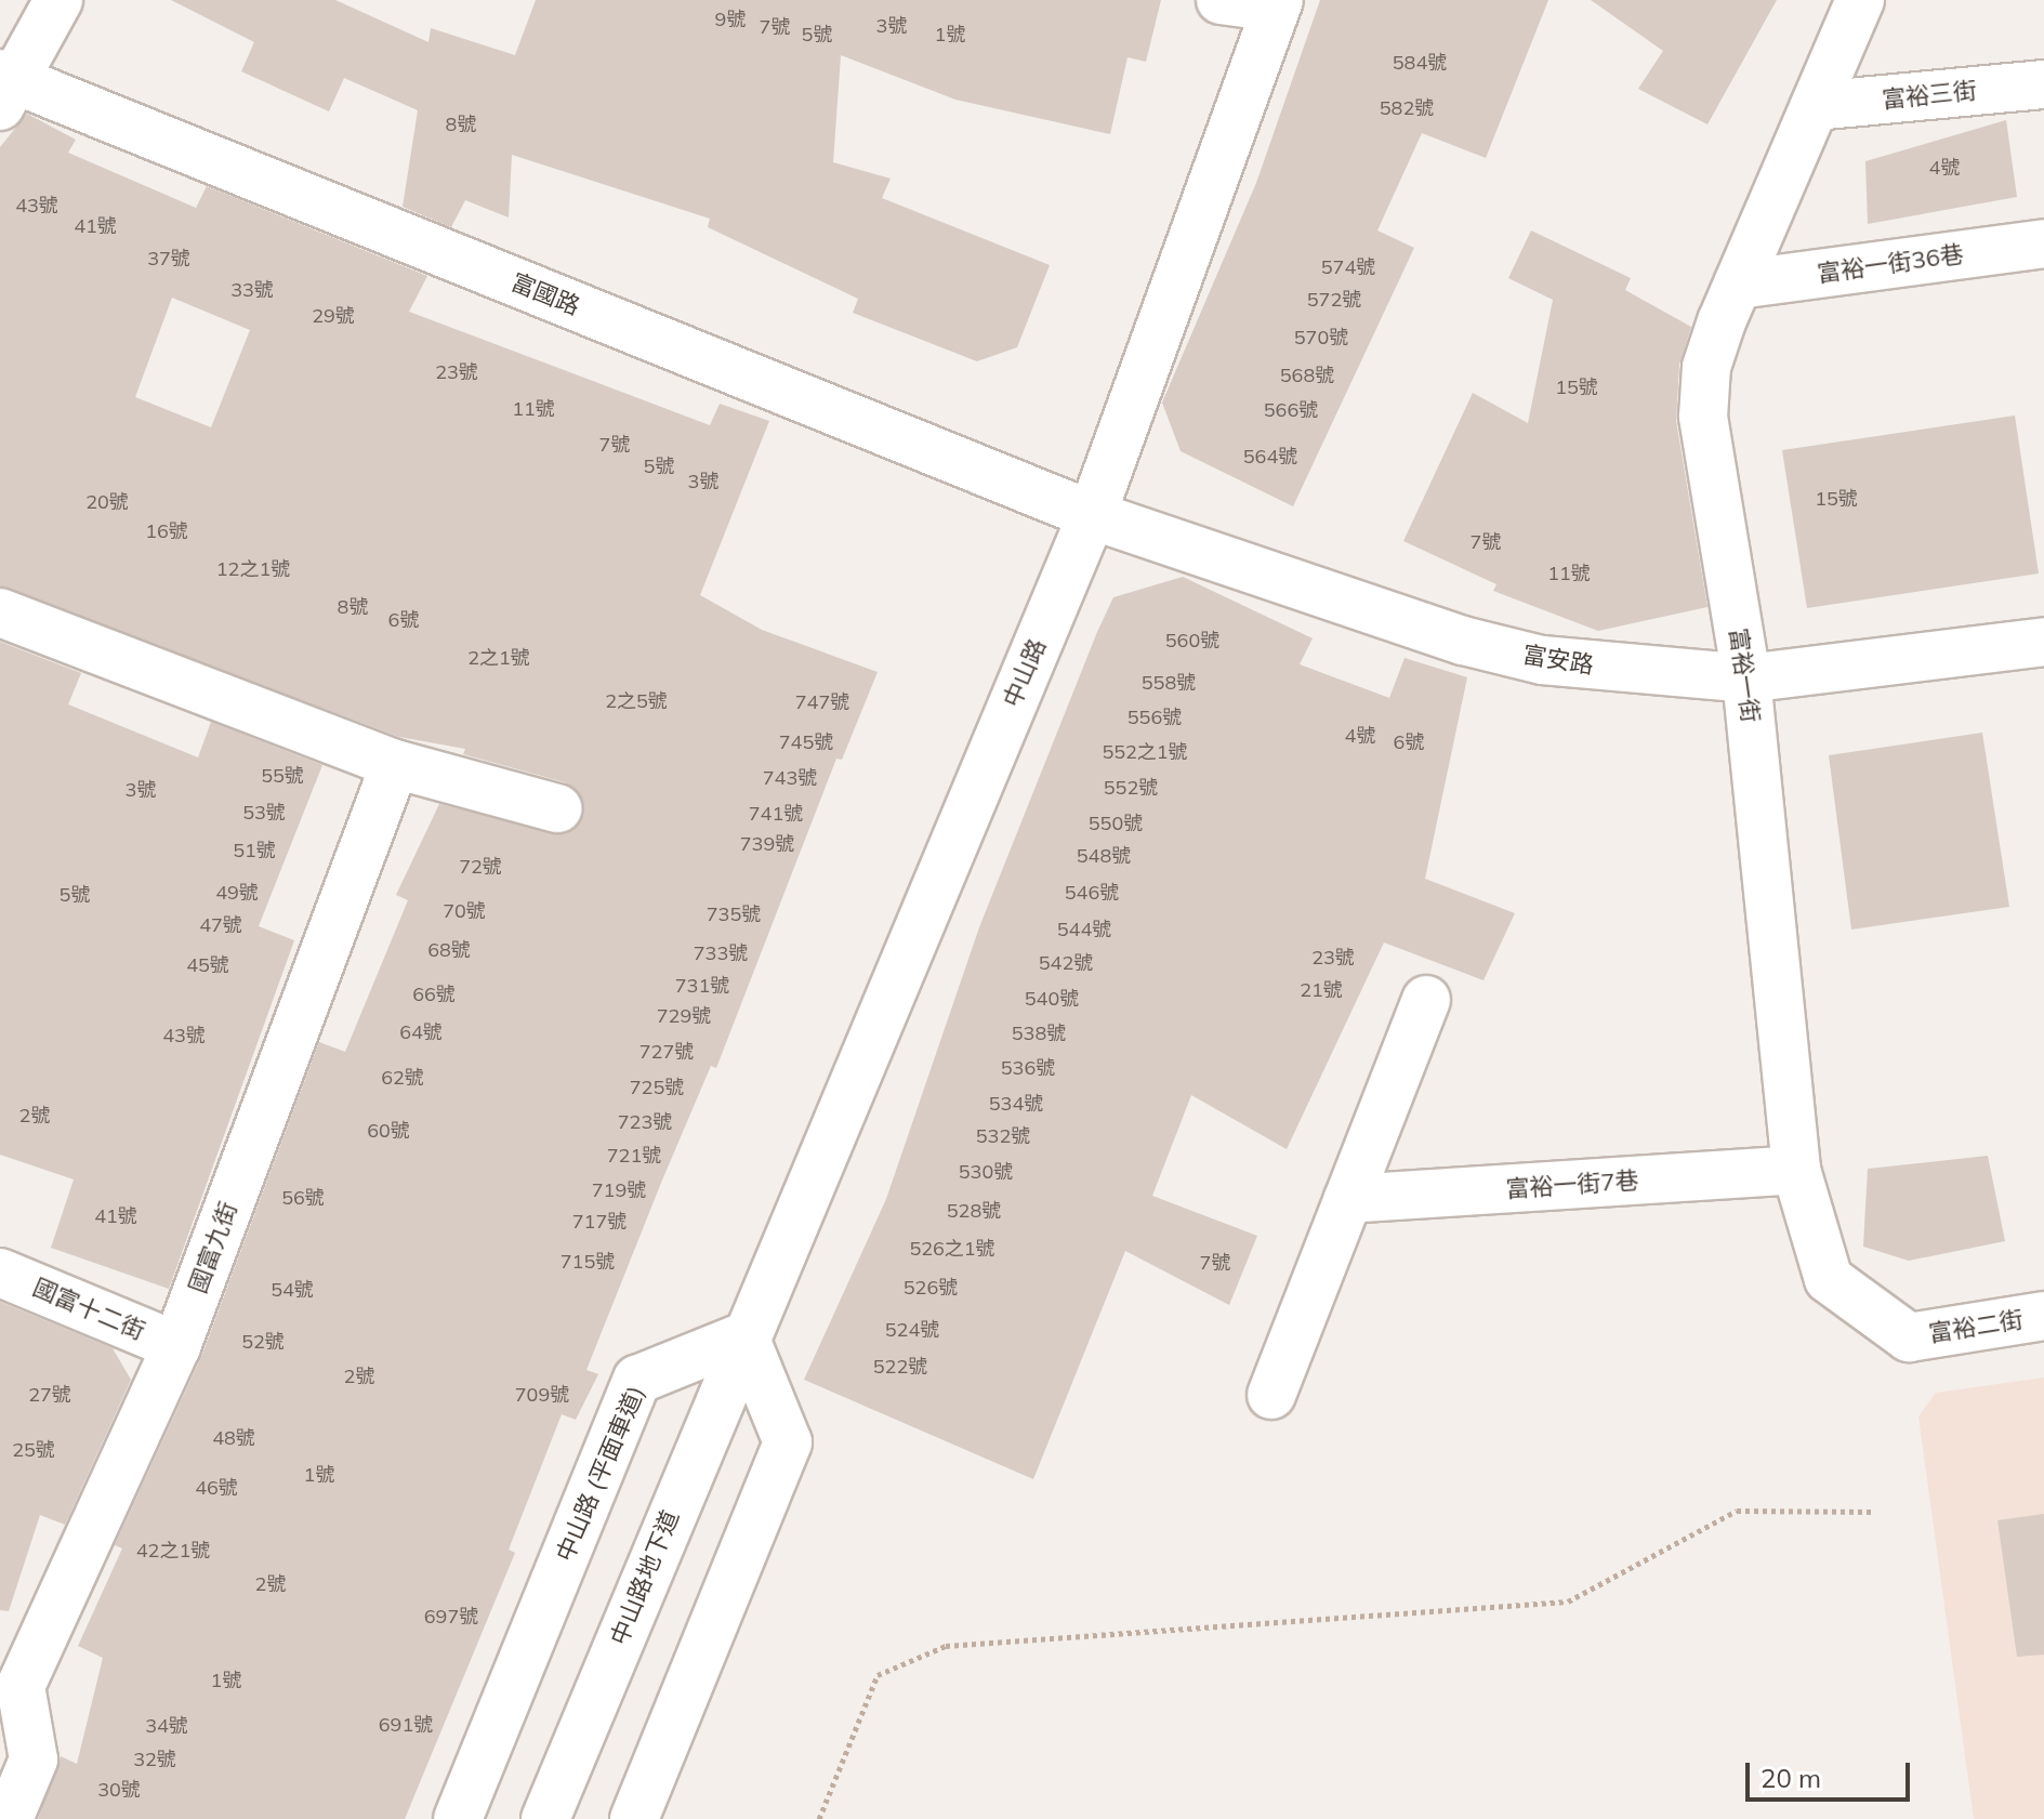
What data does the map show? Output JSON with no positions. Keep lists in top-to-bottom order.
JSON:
{
  "streets": {
    "street": [
      "富裕三街",
      "富裕一街36巷",
      "富國路",
      "富安路",
      "中山路",
      "富裕一街",
      "富裕一街7巷",
      "國富九街",
      "國富十二街",
      "富裕二街",
      "中山路 (平面車道)",
      "中山路地下道"
    ]
  },
  "crossings": [
    ["富裕三街", "富裕一街"],
    ["富裕一街36巷", "富裕一街"],
    ["富國路", "富安路"],
    ["富國路", "中山路"],
    ["富安路", "中山路"],
    ["富安路", "富裕一街"],
    ["中山路", "中山路 (平面車道)"],
    ["中山路", "中山路地下道"],
    ["富裕一街", "富裕一街7巷"],
    ["富裕一街", "富裕二街"],
    ["國富九街", "國富十二街"],
    ["中山路 (平面車道)", "中山路地下道"]
  ],
  "house_numbers": [
    "9號",
    "3號",
    "7號",
    "5號",
    "1號",
    "584號",
    "582號",
    "8號",
    "4號",
    "43號",
    "41號",
    "37號",
    "574號",
    "33號",
    "572號",
    "29號",
    "570號",
    "23號",
    "568號",
    "15號",
    "11號",
    "566號",
    "7號",
    "564號",
    "5號",
    "3號",
    "15號",
    "20號",
    "16號",
    "7號",
    "12之1號",
    "11號",
    "8號",
    "6號",
    "560號",
    "2之1號",
    "558號",
    "2之5號",
    "747號",
    "556號",
    "4號",
    "745號",
    "6號",
    "552之1號",
    "55號",
    "743號",
    "552號",
    "3號",
    "53號",
    "741號",
    "550號",
    "739號",
    "51號",
    "548號",
    "72號",
    "49號",
    "546號",
    "5號",
    "70號",
    "735號",
    "47號",
    "544號",
    "68號",
    "733號",
    "23號",
    "542號",
    "45號",
    "731號",
    "21號",
    "66號",
    "540號",
    "729號",
    "64號",
    "538號",
    "43號",
    "727號",
    "536號",
    "62號",
    "725號",
    "534號",
    "2號",
    "723號",
    "60號",
    "532號",
    "721號",
    "530號",
    "719號",
    "56號",
    "528號",
    "41號",
    "717號",
    "526之1號",
    "715號",
    "7號",
    "526號",
    "54號",
    "524號",
    "52號",
    "522號",
    "2號",
    "27號",
    "709號",
    "48號",
    "25號",
    "1號",
    "46號",
    "42之1號",
    "2號",
    "697號",
    "1號",
    "691號",
    "34號",
    "32號",
    "30號"
  ],
  "scale_bar": "20 m"
}
